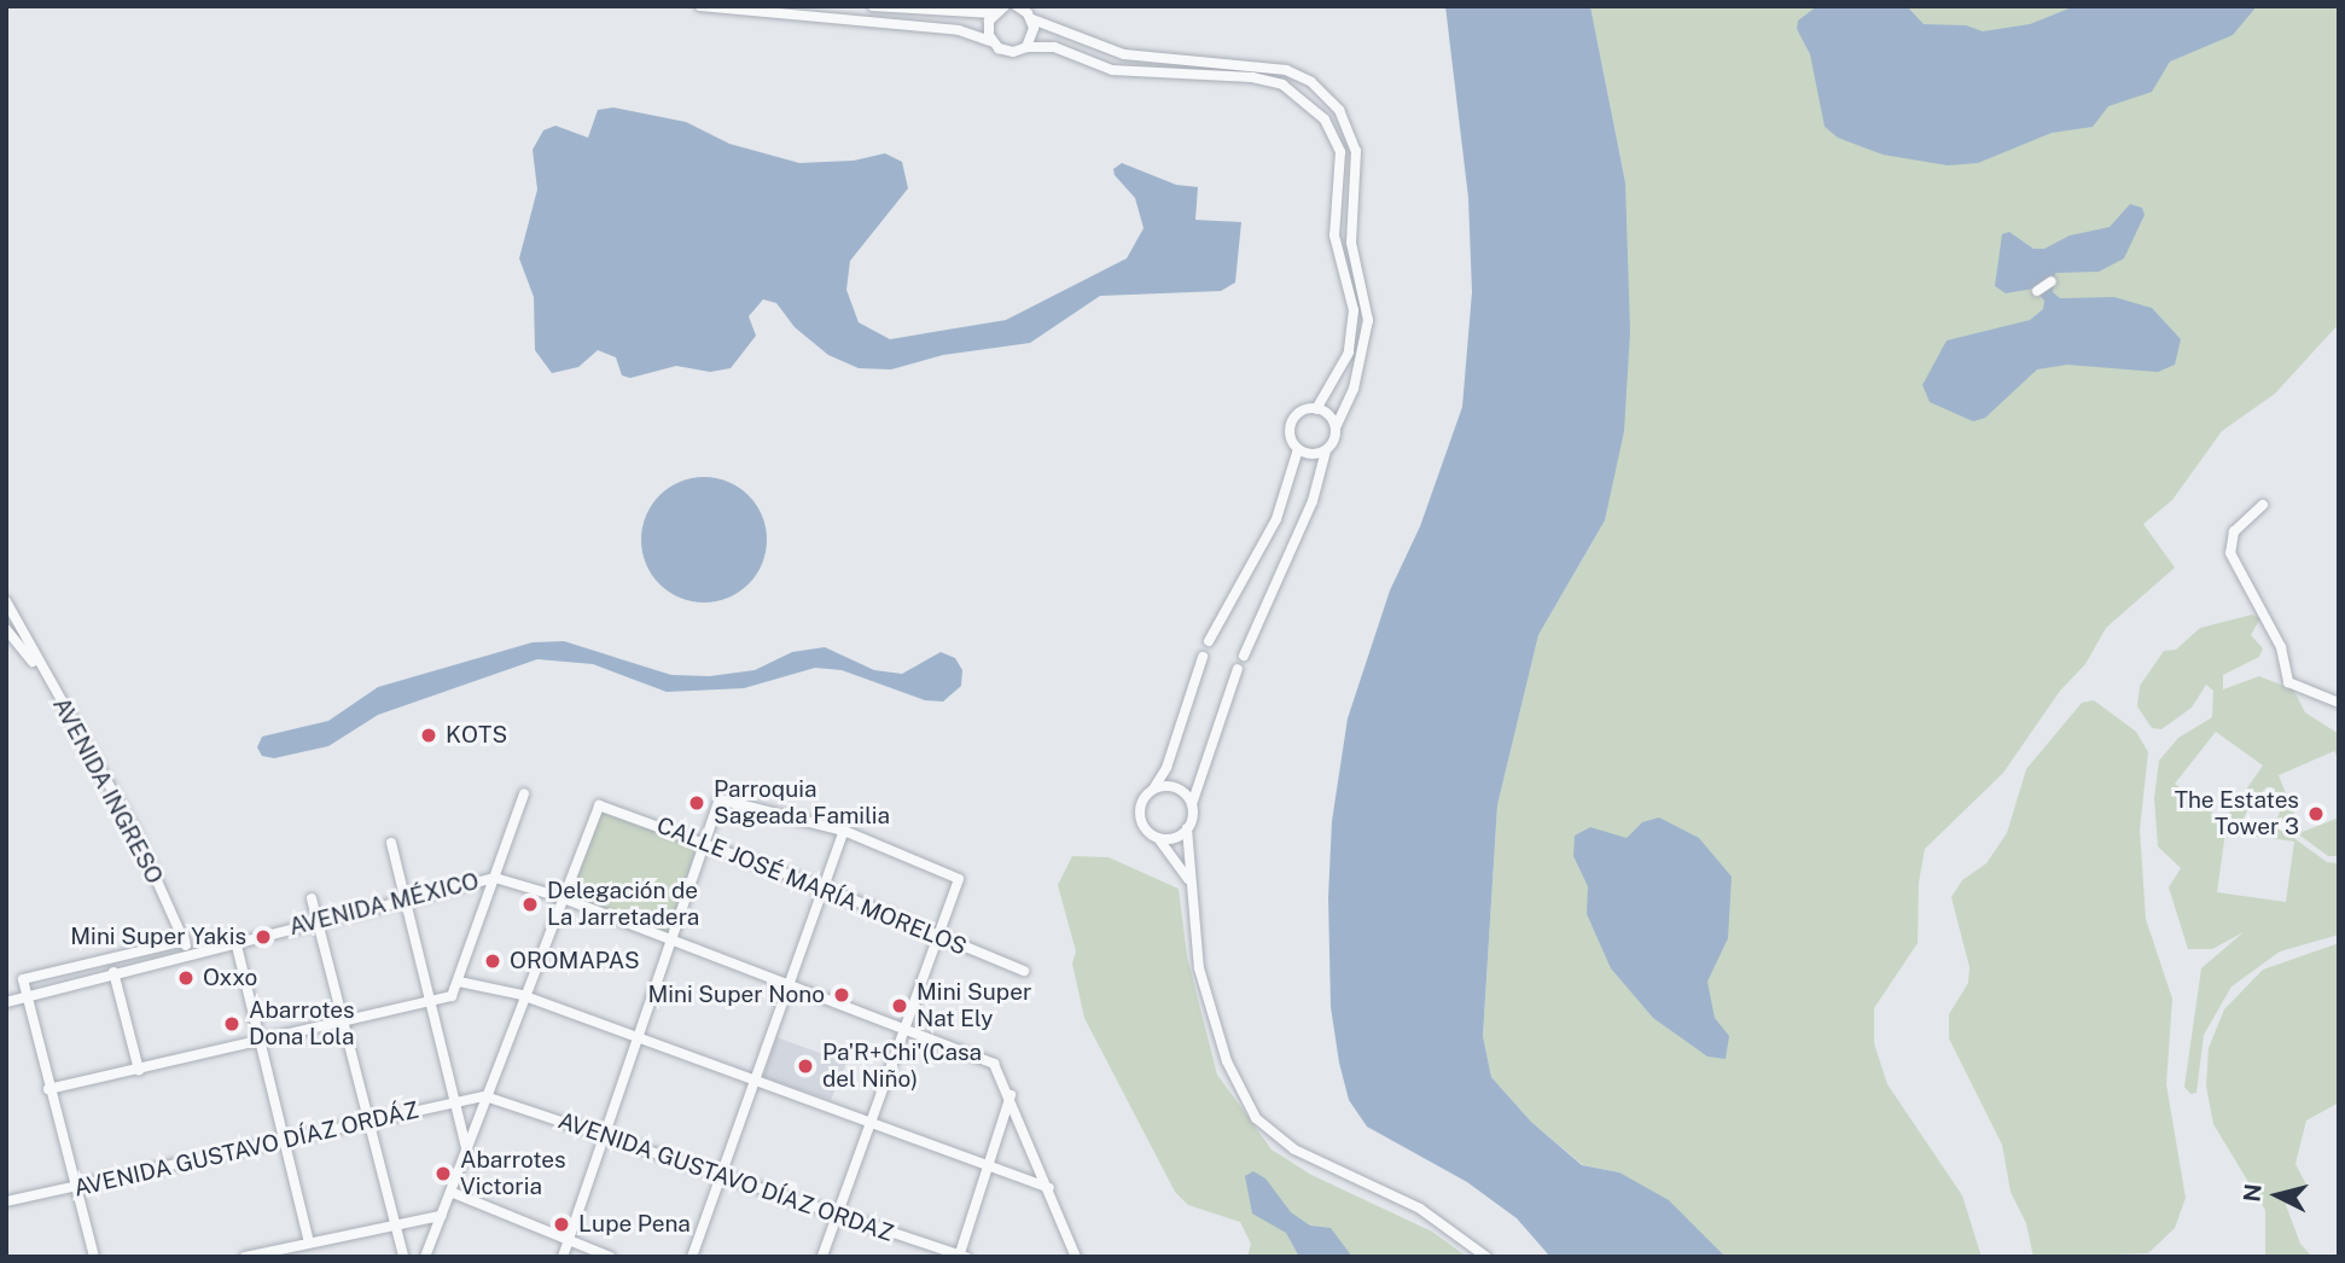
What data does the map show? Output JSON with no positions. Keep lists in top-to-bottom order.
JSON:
{
  "streets": {
    "street": [
      "AVENIDA INGRESO",
      "CALLE JOSÉ MARÍA MORELOS",
      "AVENIDA MÉXICO",
      "AVENIDA GUSTAVO DÍAZ ORDÁZ",
      "AVENIDA GUSTAVO DÍAZ ORDAZ"
    ]
  },
  "crossings": [
    ["AVENIDA INGRESO", "AVENIDA MÉXICO"],
    ["CALLE JOSÉ MARÍA MORELOS", "AVENIDA MÉXICO"],
    ["AVENIDA GUSTAVO DÍAZ ORDÁZ", "AVENIDA GUSTAVO DÍAZ ORDAZ"]
  ],
  "places": [
    "KOTS",
    "Parroquia Sageada Familia",
    "The Estates Tower 3",
    "Delegación de La Jarretadera",
    "Mini Super Yakis",
    "OROMAPAS",
    "Oxxo",
    "Mini Super Nono",
    "Mini Super Nat Ely",
    "Abarrotes Dona Lola",
    "Pa'R+Chi'(Casa del Niño)",
    "Abarrotes Victoria",
    "Lupe Pena"
  ],
  "north": "left"
}
